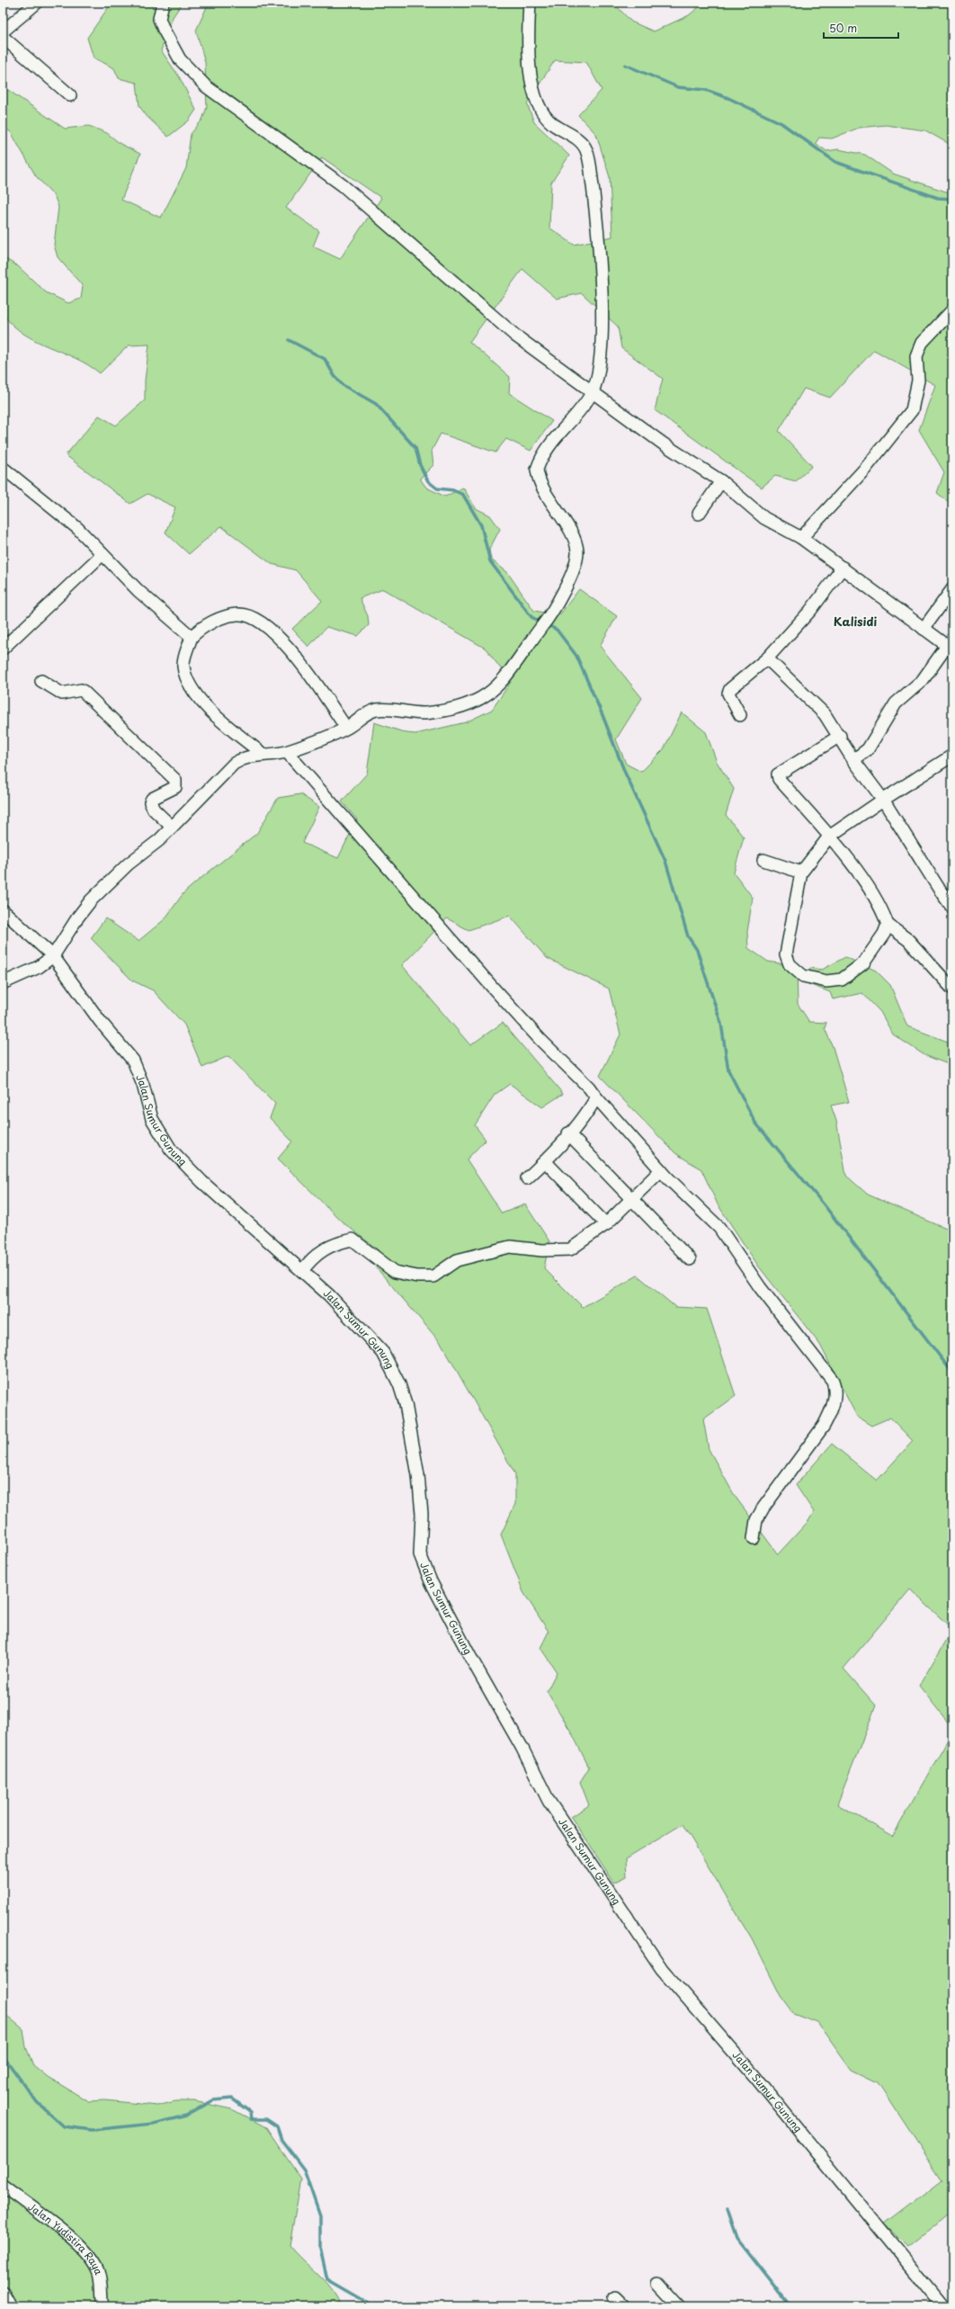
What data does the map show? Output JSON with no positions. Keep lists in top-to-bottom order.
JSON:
{
  "streets": {
    "street": ["Jalan Sumur Gunung", "Jalan Yudistira Raya"]
  },
  "districts": ["Kalisidi"],
  "scale_bar": "50 m"
}
